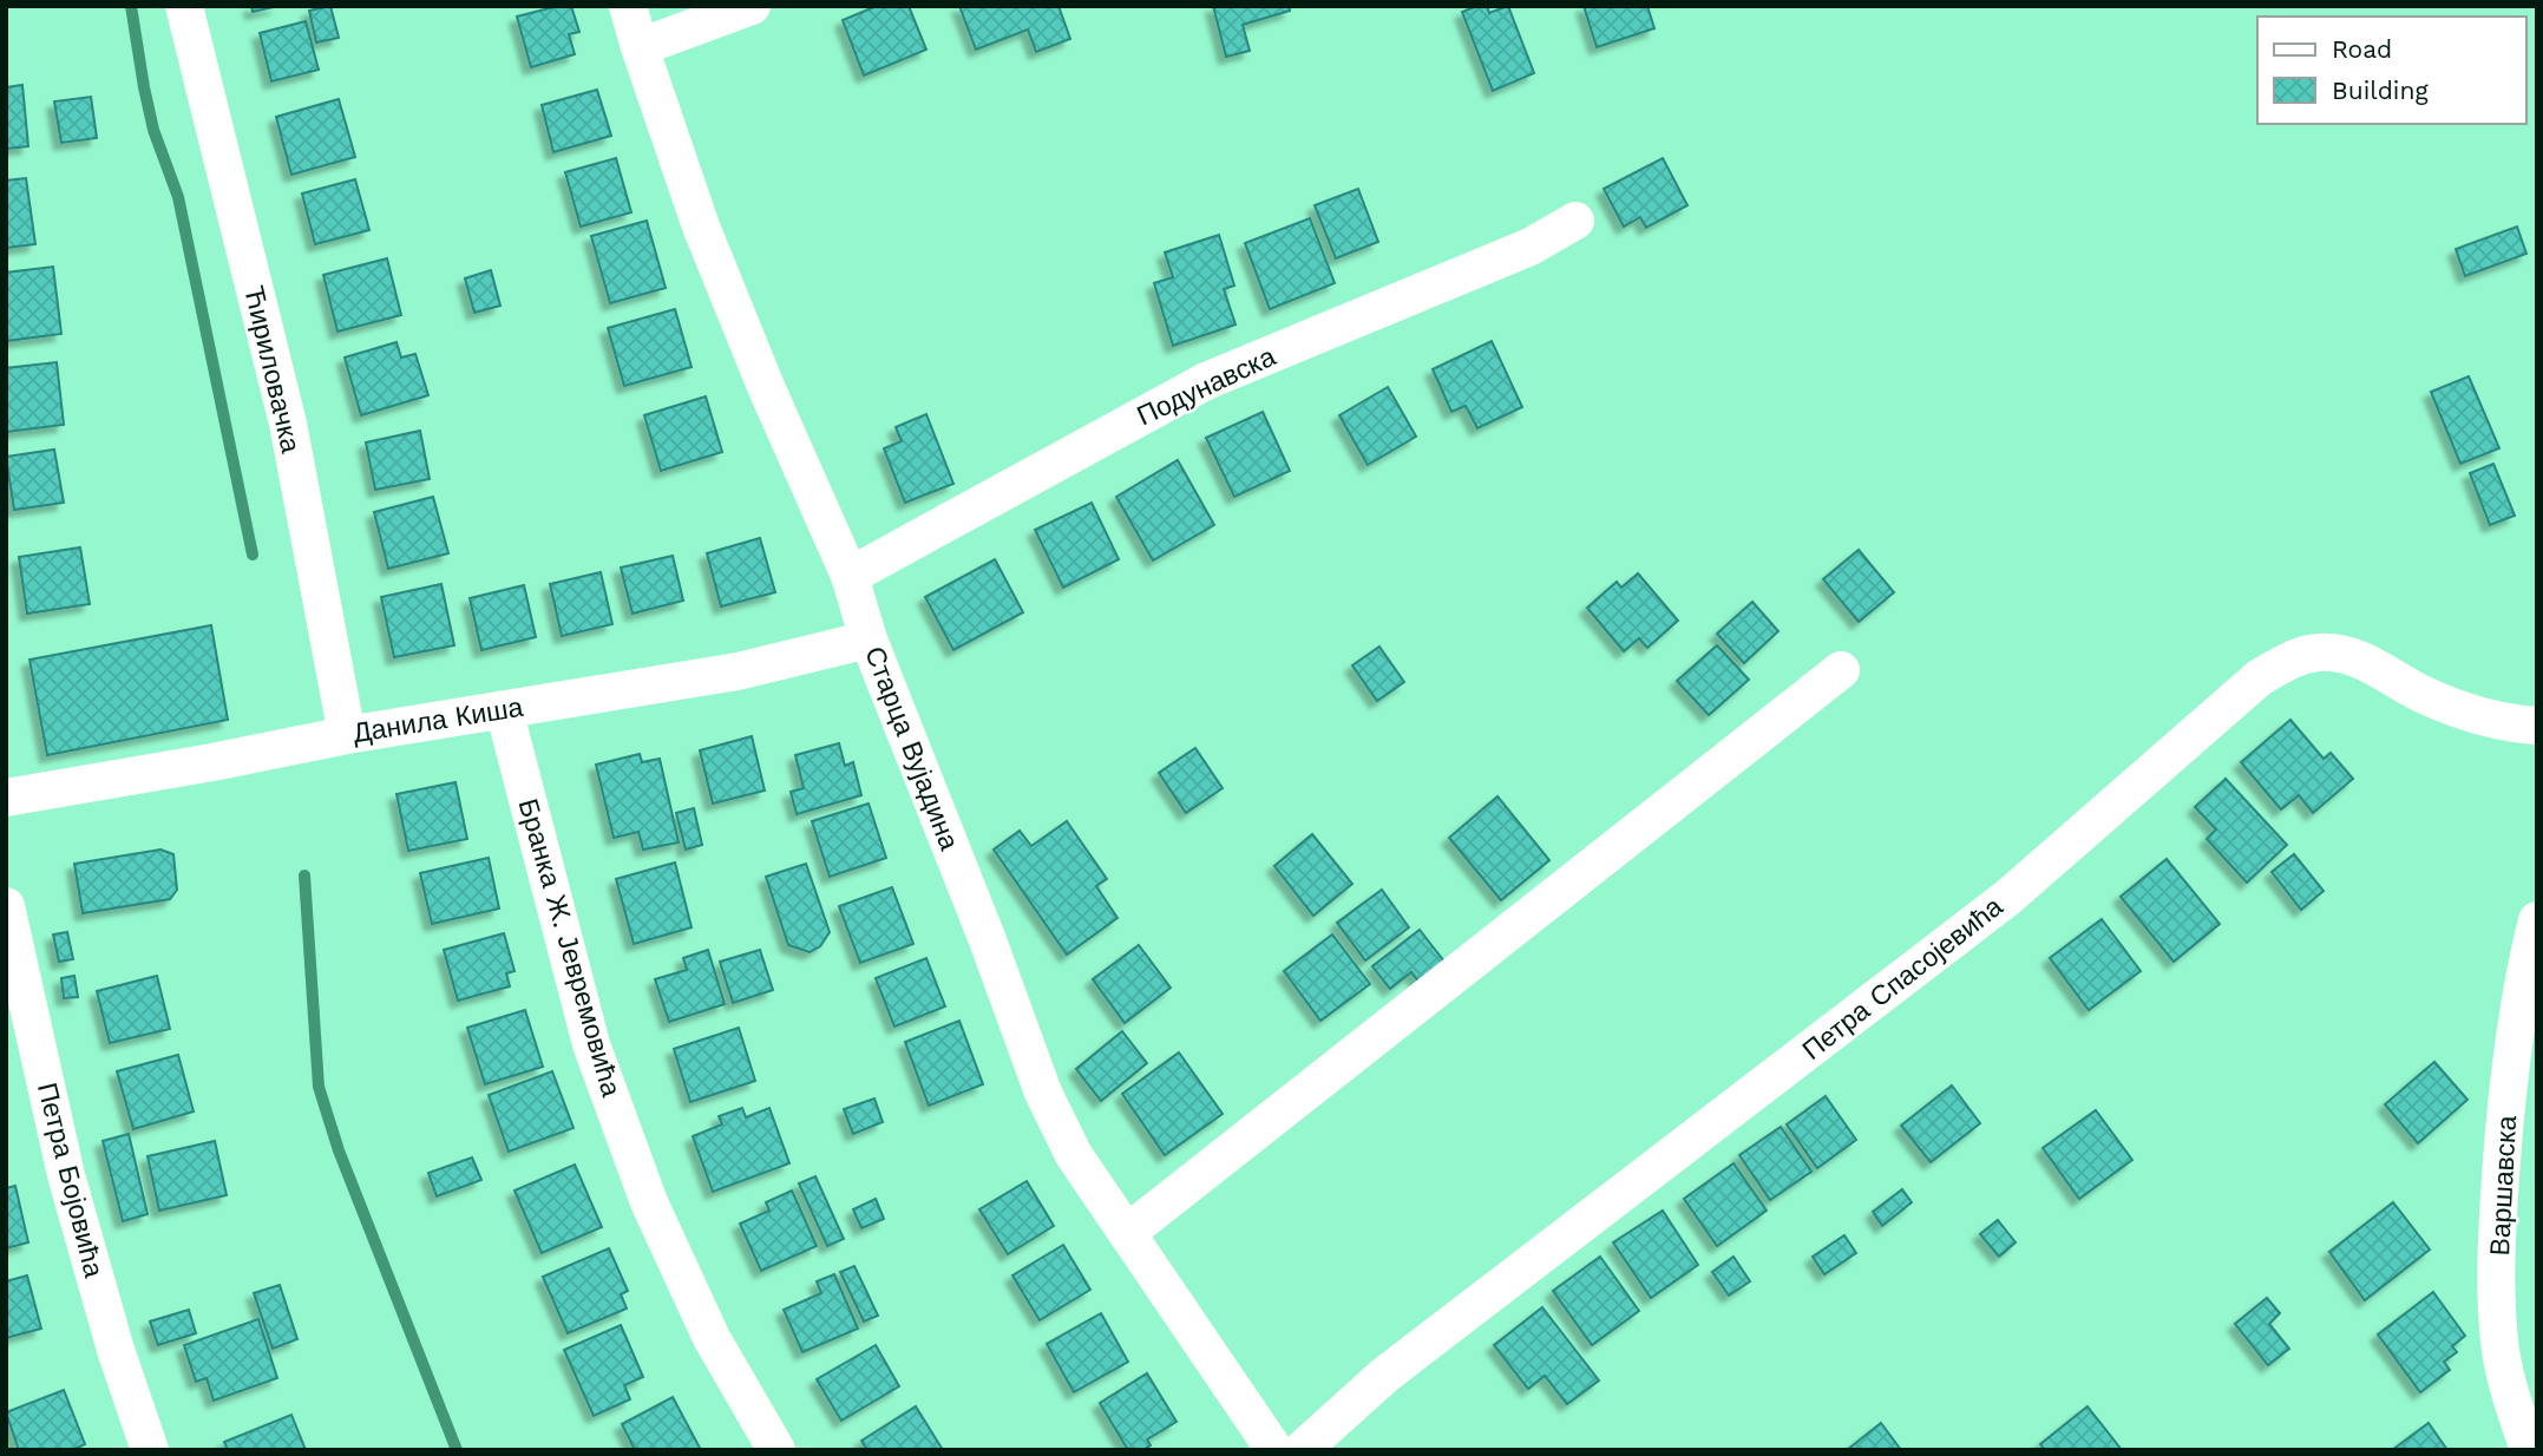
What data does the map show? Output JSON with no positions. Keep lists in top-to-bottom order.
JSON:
{
  "streets": {
    "street": [
      "Ћириловачка",
      "Подунавска",
      "Данила Киша",
      "Старца Вујадина",
      "Бранка Ж. Јевремовића",
      "Петра Спасојевића",
      "Петра Бојовића",
      "Варшавска"
    ]
  },
  "crossings": [
    ["Ћириловачка", "Данила Киша"],
    ["Подунавска", "Старца Вујадина"],
    ["Данила Киша", "Старца Вујадина"],
    ["Данила Киша", "Бранка Ж. Јевремовића"]
  ],
  "legend": ["Road", "Building"]
}
